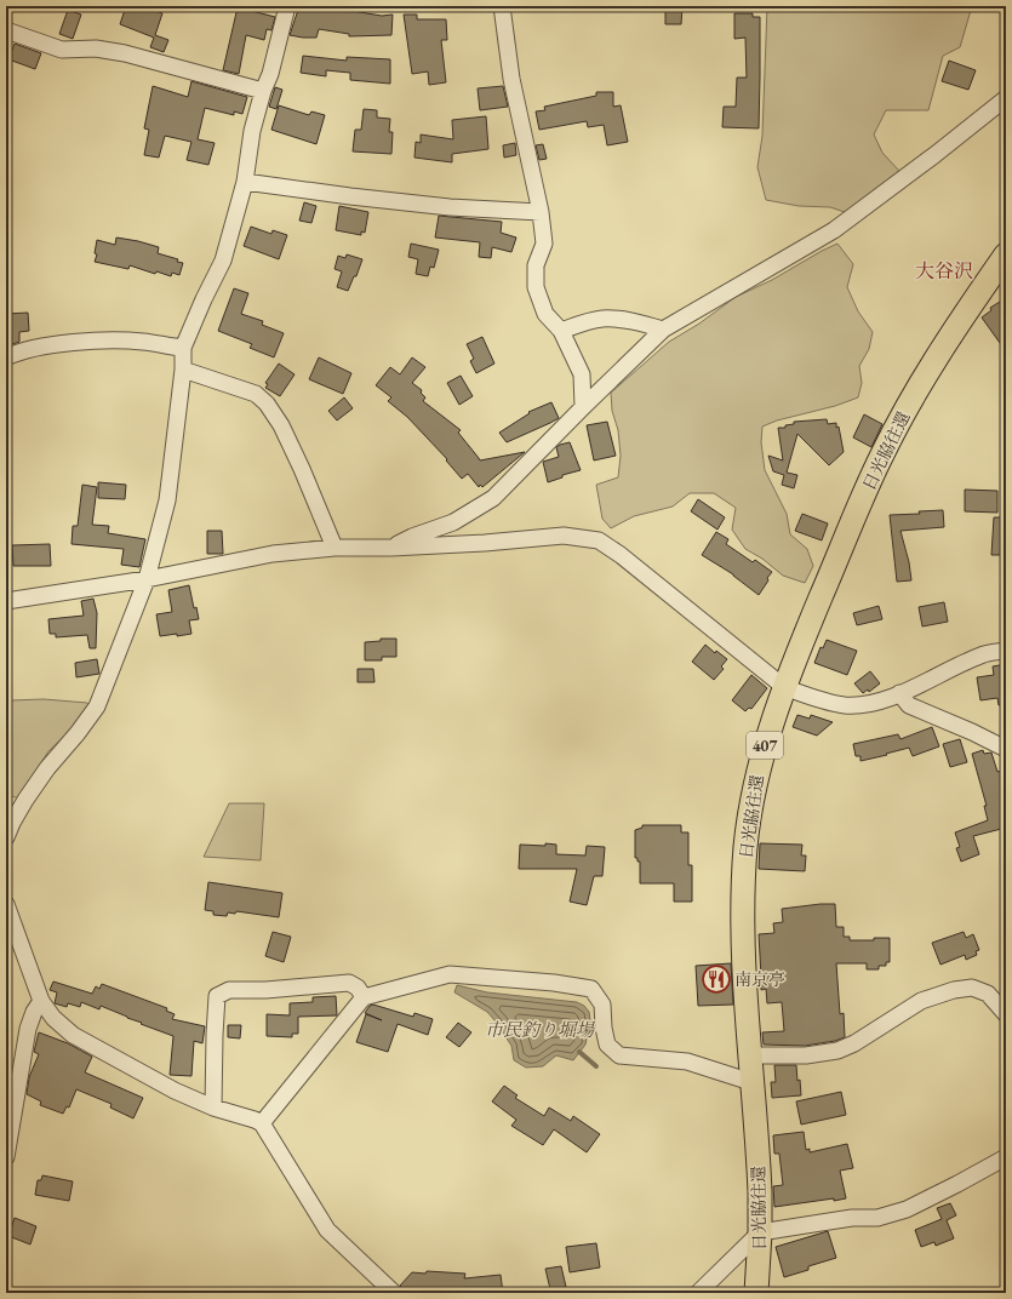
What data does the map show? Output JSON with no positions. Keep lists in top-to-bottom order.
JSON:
{
  "streets": {
    "highway": ["日光脇往還", "407"]
  },
  "districts": ["大谷沢"],
  "water": ["市民釣り堀場"],
  "places": {
    "restaurant": ["南京亭"]
  }
}
